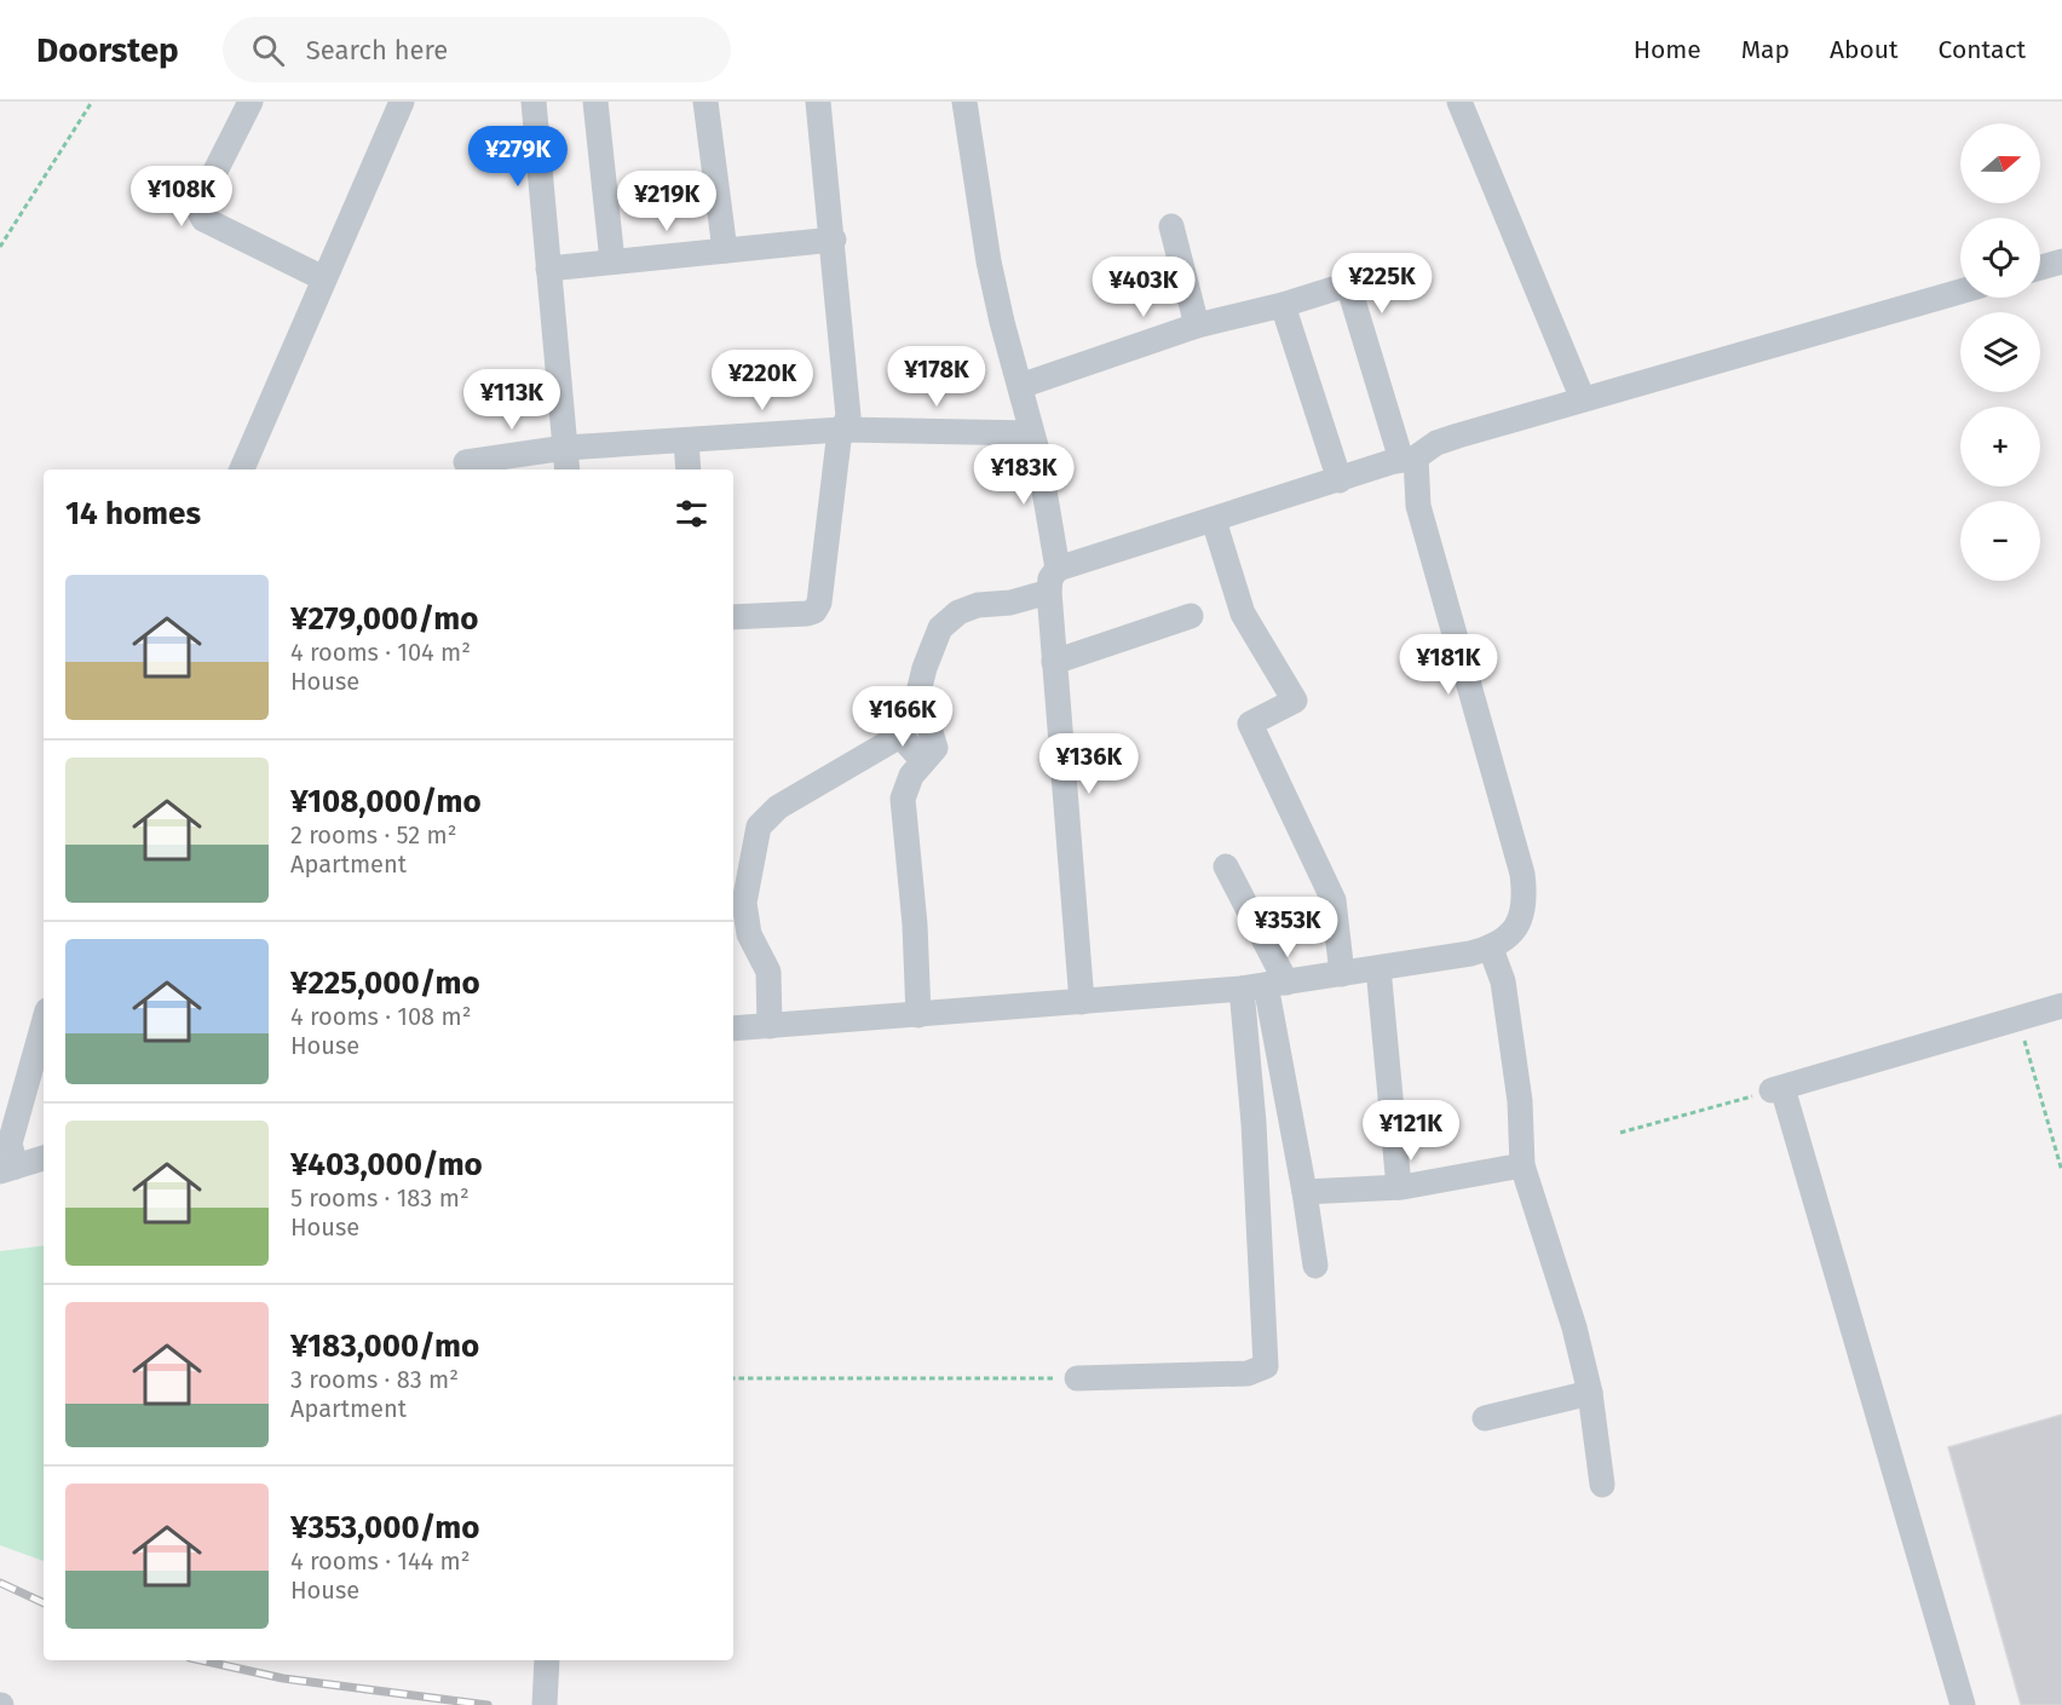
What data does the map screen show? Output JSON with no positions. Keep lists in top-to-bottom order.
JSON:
{
  "north": "right",
  "page": {
    "header": "Doorstep",
    "search": "Search here",
    "nav": [
      "Home",
      "Map",
      "About",
      "Contact"
    ],
    "map_buttons": ["+", "−"],
    "price": [
      "¥279K",
      "¥108K",
      "¥219K",
      "¥225K",
      "¥403K",
      "¥178K",
      "¥220K",
      "¥113K",
      "¥183K",
      "¥181K",
      "¥166K",
      "¥136K",
      "¥353K",
      "¥121K"
    ],
    "heading": "14 homes",
    "list": [
      {
        "name": "¥279,000/mo",
        "note": "4 rooms · 104 m² · House"
      },
      {
        "name": "¥108,000/mo",
        "note": "2 rooms · 52 m² · Apartment"
      },
      {
        "name": "¥225,000/mo",
        "note": "4 rooms · 108 m² · House"
      },
      {
        "name": "¥403,000/mo",
        "note": "5 rooms · 183 m² · House"
      },
      {
        "name": "¥183,000/mo",
        "note": "3 rooms · 83 m² · Apartment"
      },
      {
        "name": "¥353,000/mo",
        "note": "4 rooms · 144 m² · House"
      }
    ]
  }
}
